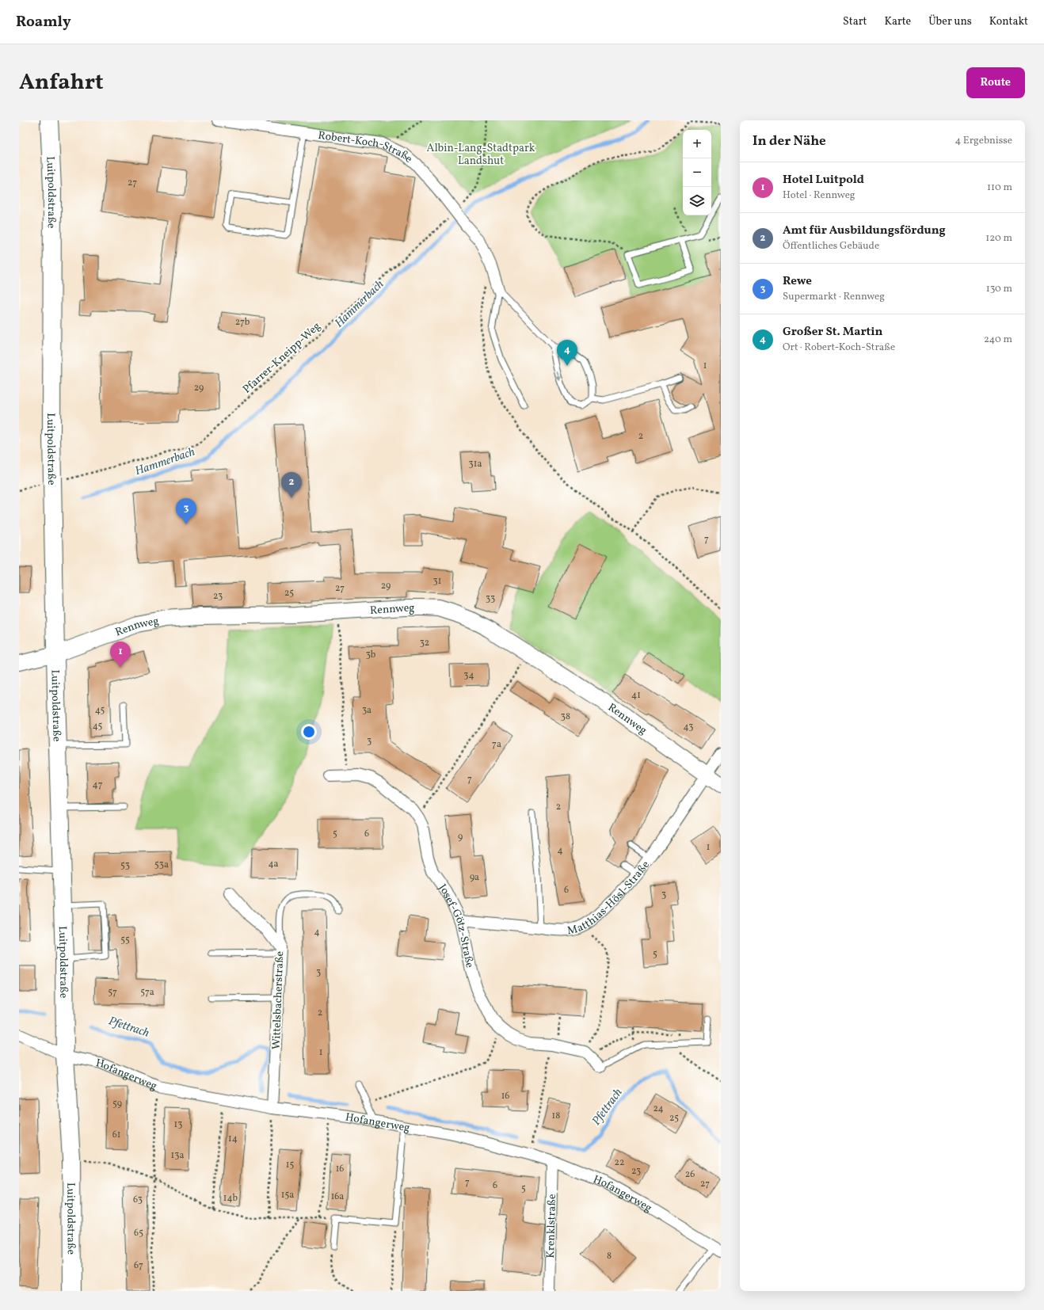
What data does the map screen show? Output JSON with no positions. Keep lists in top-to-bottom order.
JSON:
{
  "streets": {
    "main road": ["Luitpoldstraße", "Rennweg"],
    "street": [
      "Robert-Koch-Straße",
      "Matthias-Hösl-Straße",
      "Josef-Götz-Straße",
      "Wittelsbacherstraße",
      "Hofangerweg",
      "Krenklstraße"
    ],
    "path": ["Pfarrer-Kneipp-Weg"]
  },
  "crossings": [
    ["Luitpoldstraße", "Pfarrer-Kneipp-Weg"],
    ["Luitpoldstraße", "Rennweg"],
    ["Luitpoldstraße", "Hofangerweg"],
    ["Rennweg", "Matthias-Hösl-Straße"],
    ["Matthias-Hösl-Straße", "Josef-Götz-Straße"],
    ["Wittelsbacherstraße", "Hofangerweg"],
    ["Hofangerweg", "Krenklstraße"]
  ],
  "water": ["Hammerbach", "Pfettrach"],
  "parks": ["Albin-Lang-Stadtpark Landshut"],
  "house_numbers": [
    "27",
    "27b",
    "1",
    "29",
    "2",
    "31a",
    "7",
    "31",
    "29",
    "27",
    "25",
    "23",
    "33",
    "32",
    "3b",
    "34",
    "41",
    "45",
    "3a",
    "38",
    "45",
    "43",
    "3",
    "7a",
    "7",
    "47",
    "2",
    "5",
    "6",
    "9",
    "1",
    "4",
    "4a",
    "53a",
    "53",
    "9a",
    "6",
    "3",
    "4",
    "55",
    "5",
    "3",
    "57",
    "57a",
    "2",
    "1",
    "16",
    "59",
    "24",
    "18",
    "25",
    "13",
    "61",
    "14",
    "13a",
    "22",
    "15",
    "16",
    "23",
    "26",
    "7",
    "27",
    "6",
    "5",
    "15a",
    "16a",
    "14b",
    "63",
    "65",
    "8",
    "67"
  ],
  "page": {
    "header": "Roamly",
    "nav": [
      "Start",
      "Karte",
      "Über uns",
      "Kontakt"
    ],
    "title": "Anfahrt",
    "buttons": "Route",
    "heading": ["In der Nähe", "4 Ergebnisse"],
    "map_buttons": ["+", "−"],
    "list": [
      {
        "mark": "1",
        "name": "Hotel Luitpold",
        "note": "Hotel · Rennweg",
        "value": "110 m"
      },
      {
        "mark": "2",
        "name": "Amt für Ausbildungsfördung",
        "note": "Öffentliches Gebäude",
        "value": "120 m"
      },
      {
        "mark": "3",
        "name": "Rewe",
        "note": "Supermarkt · Rennweg",
        "value": "130 m"
      },
      {
        "mark": "4",
        "name": "Großer St. Martin",
        "note": "Ort · Robert-Koch-Straße",
        "value": "240 m"
      }
    ],
    "pins": [
      "4",
      "2",
      "3",
      "1"
    ]
  }
}
